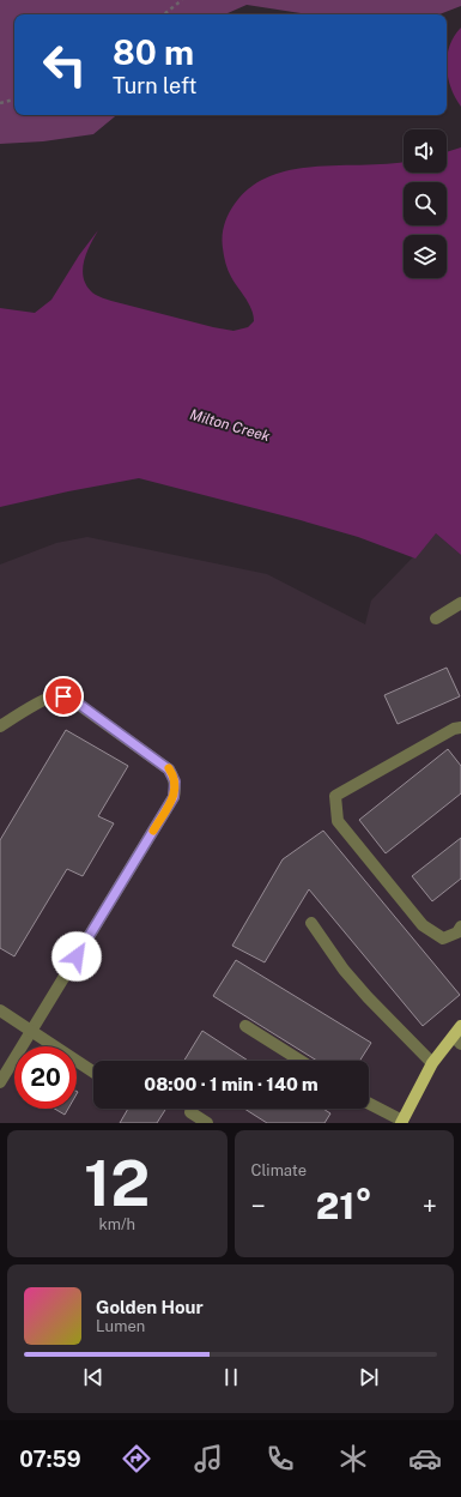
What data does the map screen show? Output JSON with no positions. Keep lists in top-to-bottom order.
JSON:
{
  "water": ["Milton Creek"],
  "page": {
    "turn": ["80 m", "Turn left"],
    "limit": "20",
    "trip": "08:00 · 1 min · 140 m",
    "tile": [
      ["12", "km/h"],
      "Climate"
    ],
    "heat": ["−", "21°", "+"],
    "song": ["Golden Hour", "Lumen"],
    "tabs": "07:59"
  }
}
